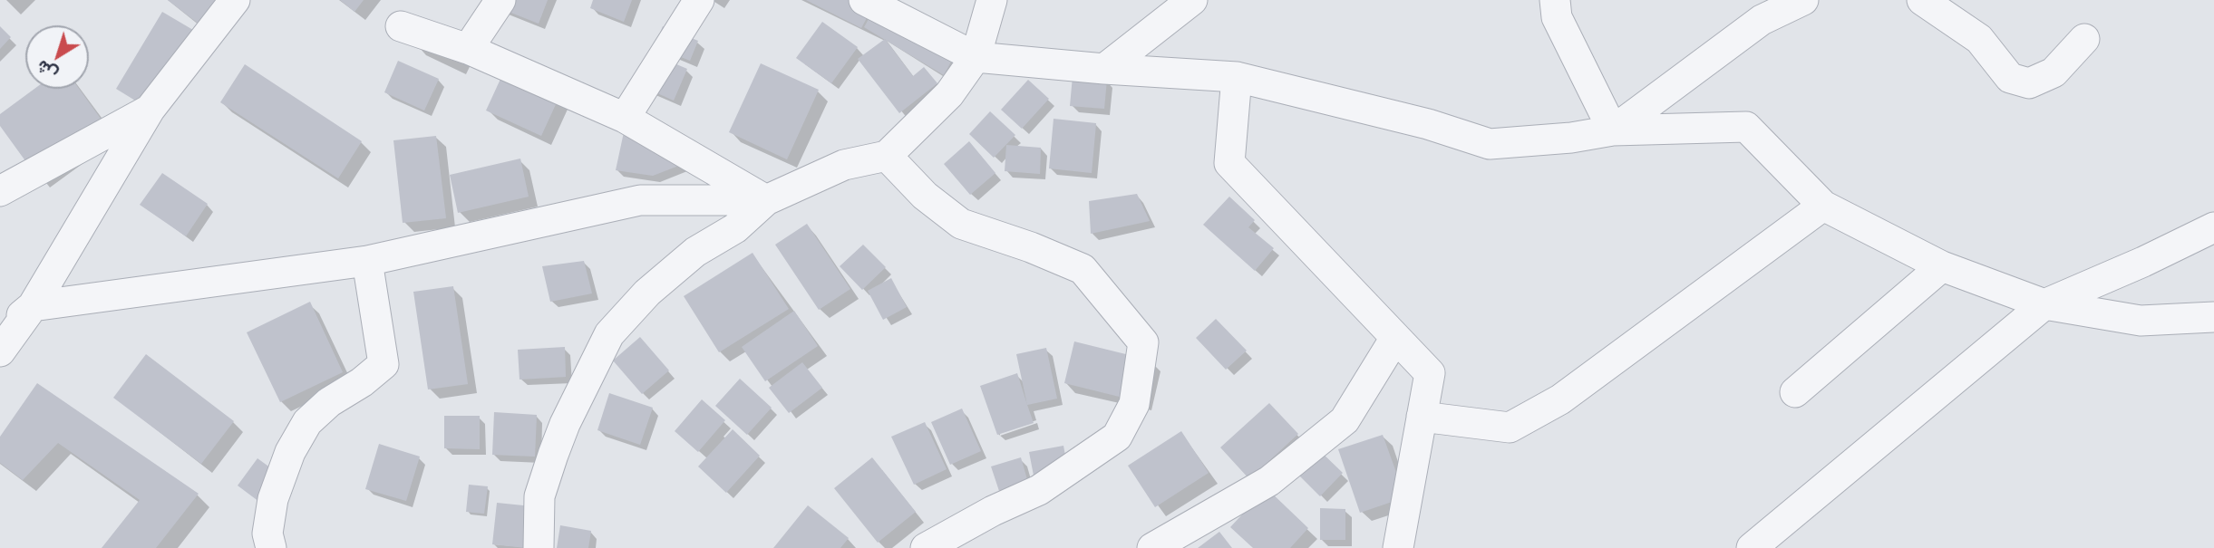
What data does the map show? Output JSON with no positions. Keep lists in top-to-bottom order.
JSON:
{
  "north": "bottom left"
}
